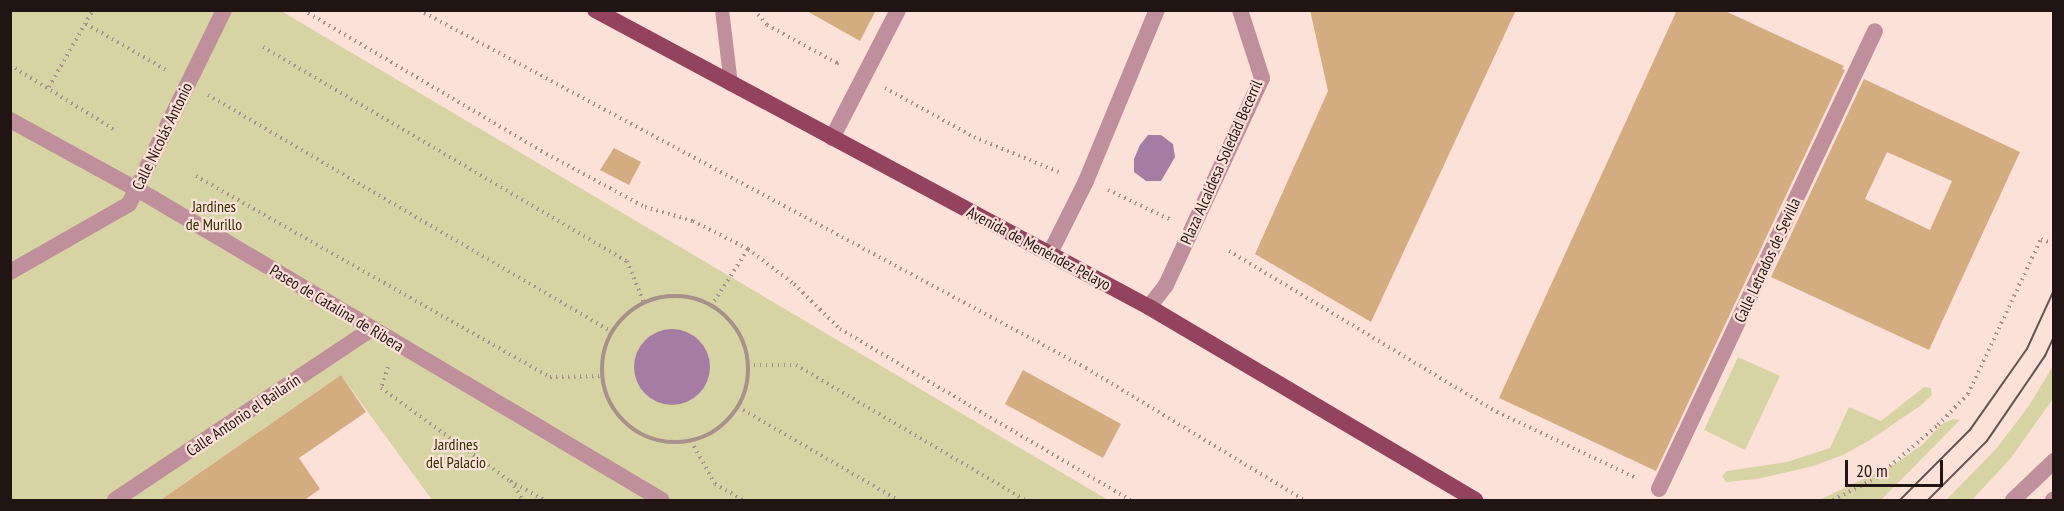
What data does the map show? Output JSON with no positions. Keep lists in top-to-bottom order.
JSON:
{
  "streets": {
    "main road": ["Avenida de Menéndez Pelayo"],
    "street": [
      "Calle Nicolás Antonio",
      "Plaza Alcaldesa Soledad Becerril",
      "Calle Letrados de Sevilla",
      "Paseo de Catalina de Ribera",
      "Calle Antonio el Bailarín"
    ]
  },
  "crossings": [
    ["Calle Nicolás Antonio", "Paseo de Catalina de Ribera"],
    ["Plaza Alcaldesa Soledad Becerril", "Avenida de Menéndez Pelayo"],
    ["Paseo de Catalina de Ribera", "Calle Antonio el Bailarín"]
  ],
  "parks": ["Jardines de Murillo", "Jardines del Palacio"],
  "scale_bar": "20 m"
}
